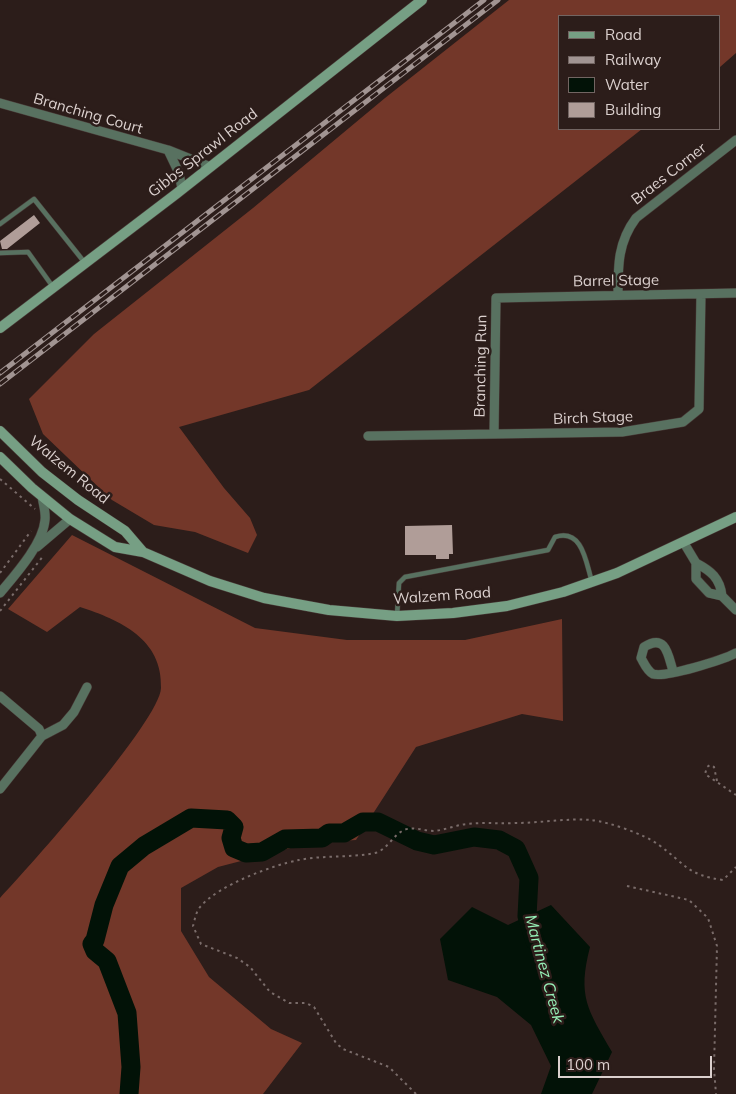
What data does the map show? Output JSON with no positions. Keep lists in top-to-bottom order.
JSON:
{
  "streets": {
    "main road": ["Gibbs Sprawl Road", "Walzem Road"],
    "street": [
      "Branching Court",
      "Braes Corner",
      "Barrel Stage",
      "Branching Run",
      "Birch Stage"
    ]
  },
  "crossings": [
    ["Branching Court", "Gibbs Sprawl Road"],
    ["Braes Corner", "Barrel Stage"],
    ["Barrel Stage", "Branching Run"],
    ["Barrel Stage", "Birch Stage"],
    ["Branching Run", "Birch Stage"]
  ],
  "water": ["Martinez Creek"],
  "legend": [
    "Road",
    "Railway",
    "Water",
    "Building"
  ],
  "scale_bar": "100 m"
}
